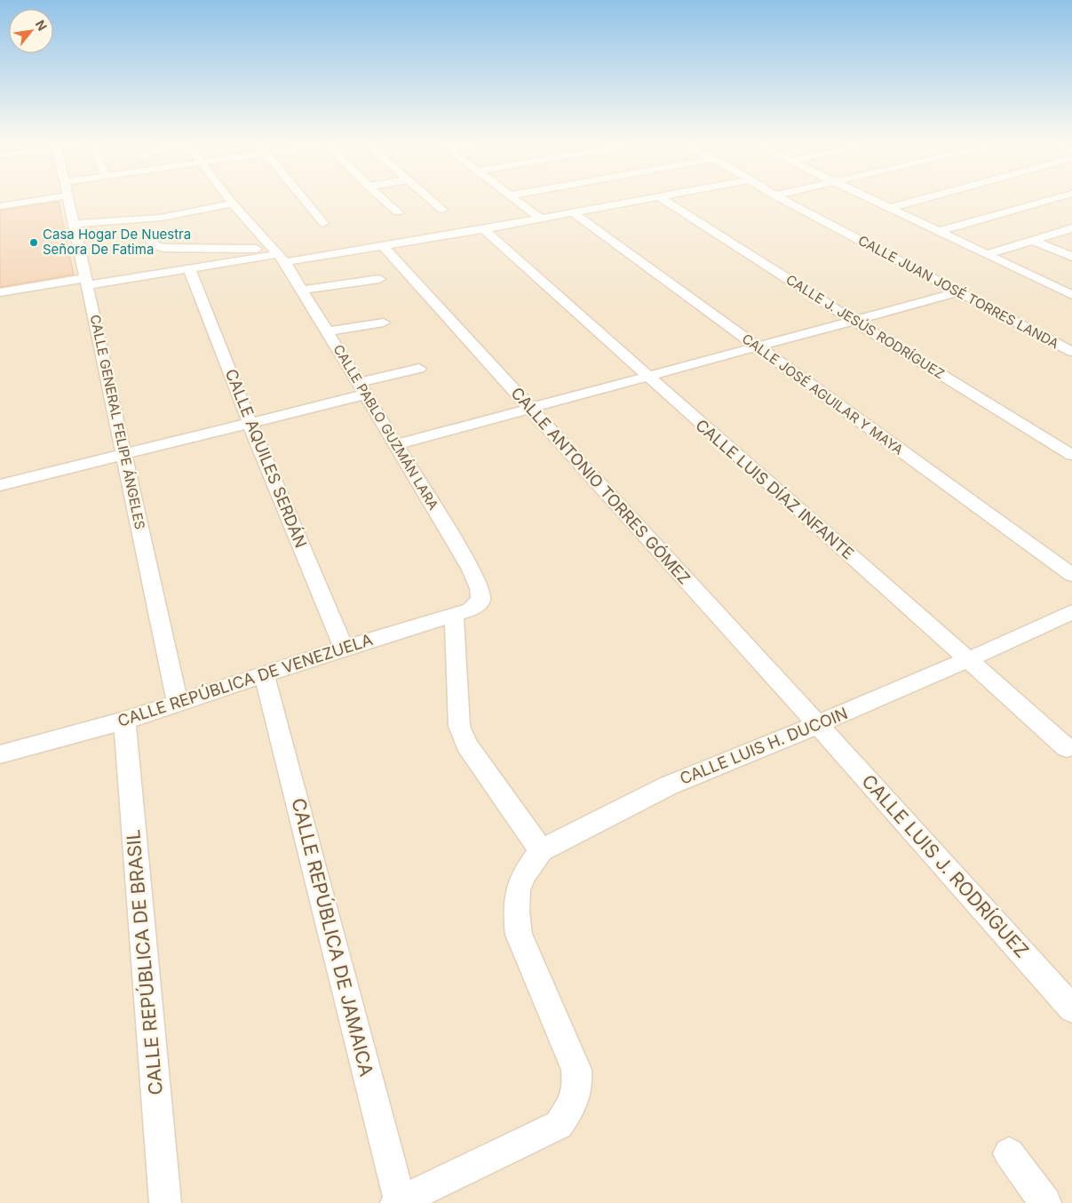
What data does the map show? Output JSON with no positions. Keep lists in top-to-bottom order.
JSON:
{
  "streets": {
    "street": [
      "CALLE JUAN JOSÉ TORRES LANDA",
      "CALLE J. JESÚS RODRÍGUEZ",
      "CALLE JOSÉ AGUILAR Y MAYA",
      "CALLE GENERAL FELIPE ÁNGELES",
      "CALLE PABLO GUZMÁN LARA",
      "CALLE AQUILES SERDÁN",
      "CALLE ANTONIO TORRES GÓMEZ",
      "CALLE LUIS DÍAZ INFANTE",
      "CALLE REPÚBLICA DE VENEZUELA",
      "CALLE LUIS H. DUCOIN",
      "CALLE LUIS J. RODRÍGUEZ",
      "CALLE REPÚBLICA DE JAMAICA",
      "CALLE REPÚBLICA DE BRASIL"
    ]
  },
  "crossings": [
    ["CALLE GENERAL FELIPE ÁNGELES", "CALLE REPÚBLICA DE VENEZUELA"],
    ["CALLE PABLO GUZMÁN LARA", "CALLE REPÚBLICA DE VENEZUELA"],
    ["CALLE AQUILES SERDÁN", "CALLE REPÚBLICA DE VENEZUELA"],
    ["CALLE ANTONIO TORRES GÓMEZ", "CALLE LUIS H. DUCOIN"],
    ["CALLE ANTONIO TORRES GÓMEZ", "CALLE LUIS J. RODRÍGUEZ"],
    ["CALLE LUIS DÍAZ INFANTE", "CALLE LUIS H. DUCOIN"],
    ["CALLE REPÚBLICA DE VENEZUELA", "CALLE REPÚBLICA DE JAMAICA"],
    ["CALLE REPÚBLICA DE VENEZUELA", "CALLE REPÚBLICA DE BRASIL"],
    ["CALLE LUIS H. DUCOIN", "CALLE LUIS J. RODRÍGUEZ"],
    ["CALLE LUIS H. DUCOIN", "CALLE REPÚBLICA DE JAMAICA"]
  ],
  "places": ["Casa Hogar De Nuestra Señora De Fatima"],
  "north": "top right"
}
